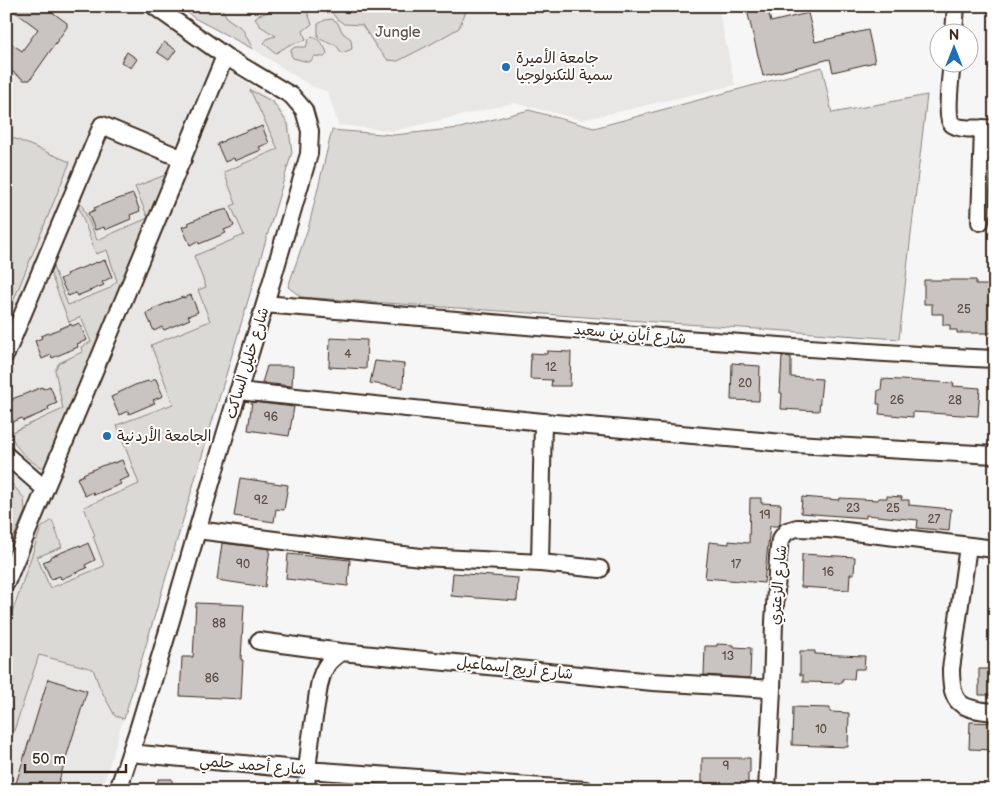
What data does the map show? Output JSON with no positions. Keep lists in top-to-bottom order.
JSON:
{
  "streets": {
    "street": [
      "شارع أبان بن سعيد",
      "شارع خليل الساكت",
      "شارع الزعتري",
      "شارع أريج إسماعيل",
      "شارع أحمد حلمي"
    ]
  },
  "crossings": [
    ["شارع أبان بن سعيد", "شارع خليل الساكت"],
    ["شارع خليل الساكت", "شارع أحمد حلمي"],
    ["شارع الزعتري", "شارع أريج إسماعيل"]
  ],
  "parks": ["Jungle"],
  "places": ["جامعة الأميرة سمية للتكنولوجيا", "الجامعة الأردنية"],
  "house_numbers": [
    "25",
    "4",
    "12",
    "20",
    "26",
    "28",
    "96",
    "92",
    "23",
    "25",
    "19",
    "27",
    "90",
    "17",
    "16",
    "88",
    "13",
    "86",
    "10",
    "9"
  ],
  "scale_bar": "50 m",
  "north": "top"
}
